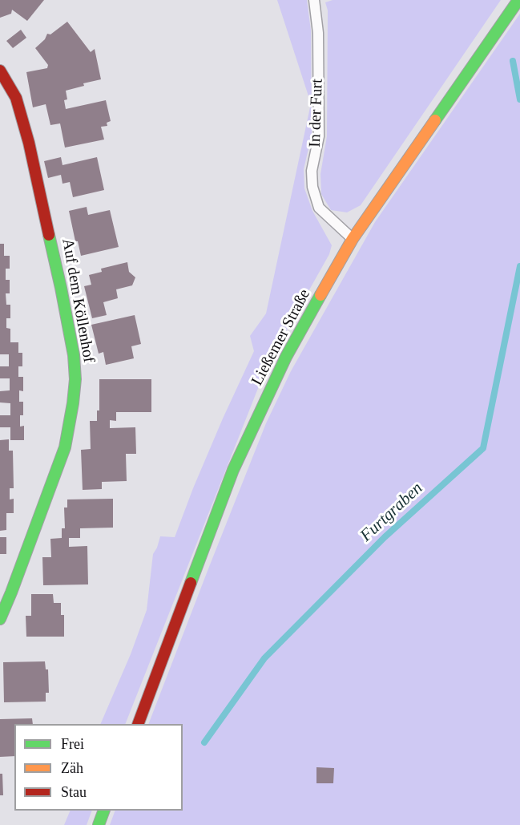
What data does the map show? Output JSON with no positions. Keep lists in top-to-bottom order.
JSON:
{
  "streets": {
    "street": ["Auf dem Köllenhof", "Ließemer Straße"],
    "lane": ["In der Furt"]
  },
  "crossings": [
    ["In der Furt", "Ließemer Straße"]
  ],
  "water": ["Furtgraben"],
  "legend": ["Frei", "Zäh", "Stau"]
}
